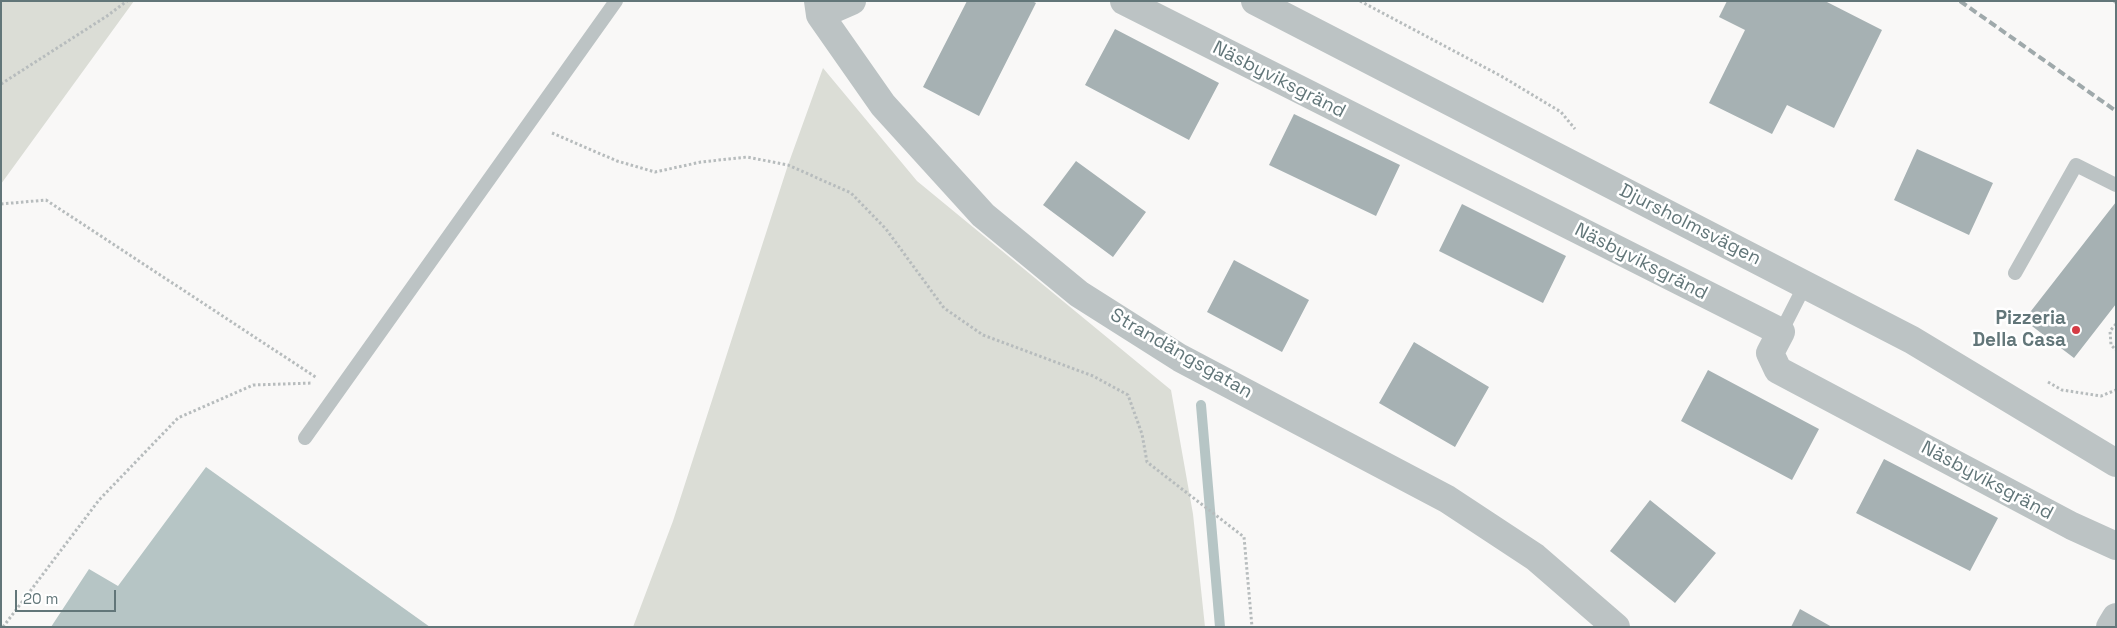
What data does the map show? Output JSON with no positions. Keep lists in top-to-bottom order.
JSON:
{
  "streets": {
    "street": ["Näsbyviksgränd", "Djursholmsvägen", "Strandängsgatan"]
  },
  "places": ["Pizzeria Della Casa"],
  "scale_bar": "20 m"
}
